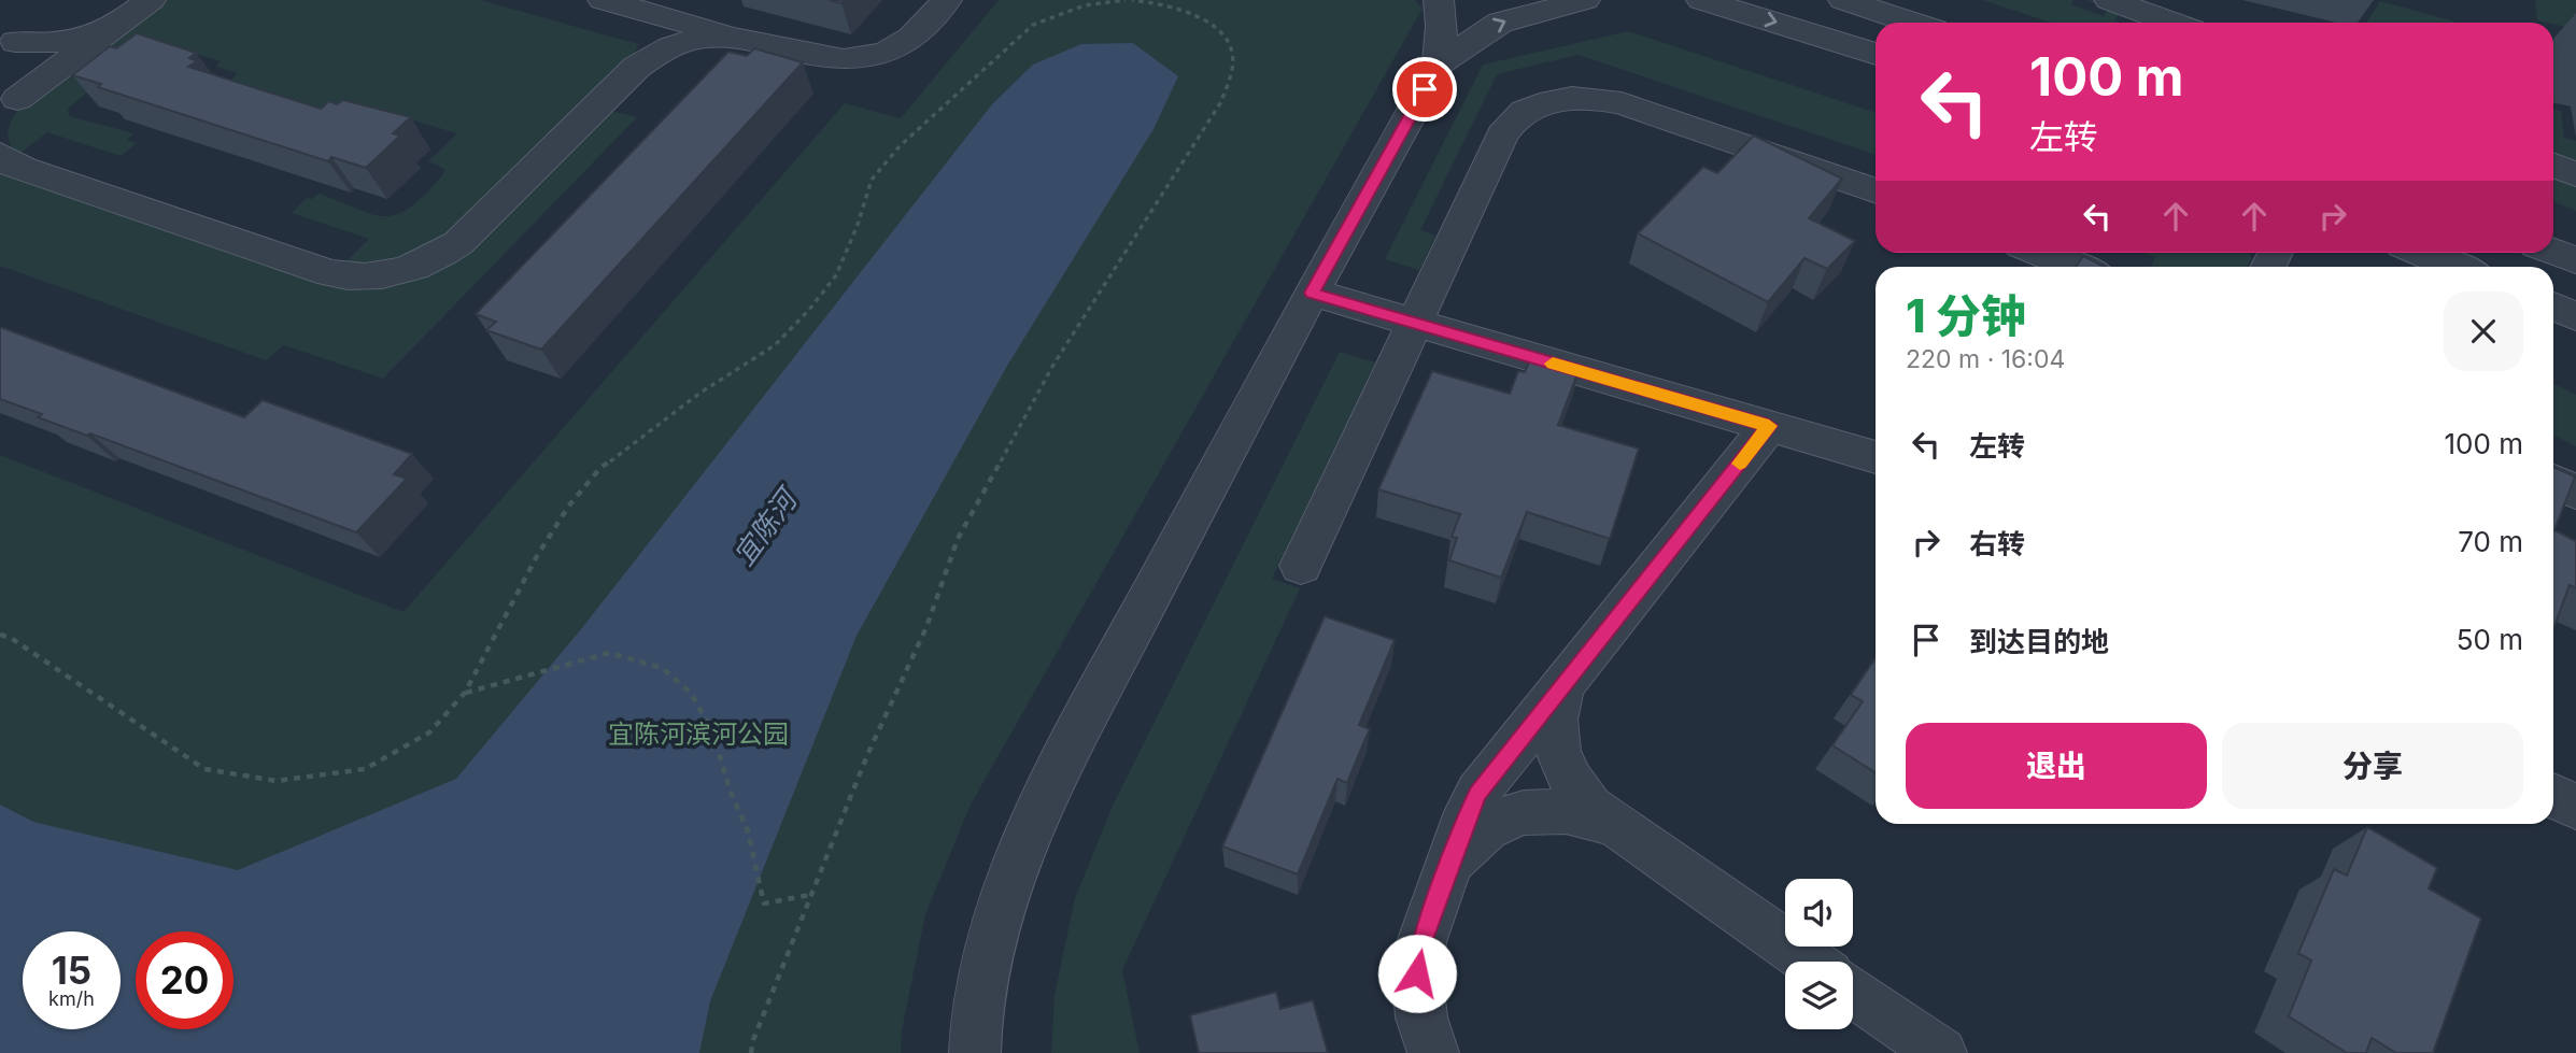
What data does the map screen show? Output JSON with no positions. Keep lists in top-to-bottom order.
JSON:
{
  "water": ["宜陈河"],
  "parks": ["宜陈河滨河公园"],
  "page": {
    "turn": ["100 m", "左转"],
    "heading": ["1 分钟", "220 m · 16:04"],
    "list": [
      {
        "name": "左转",
        "value": "100 m"
      },
      {
        "name": "右转",
        "value": "70 m"
      },
      {
        "name": "到达目的地",
        "value": "50 m"
      }
    ],
    "buttons": ["退出", "分享"],
    "speed": "15 km/h",
    "limit": "20"
  }
}
